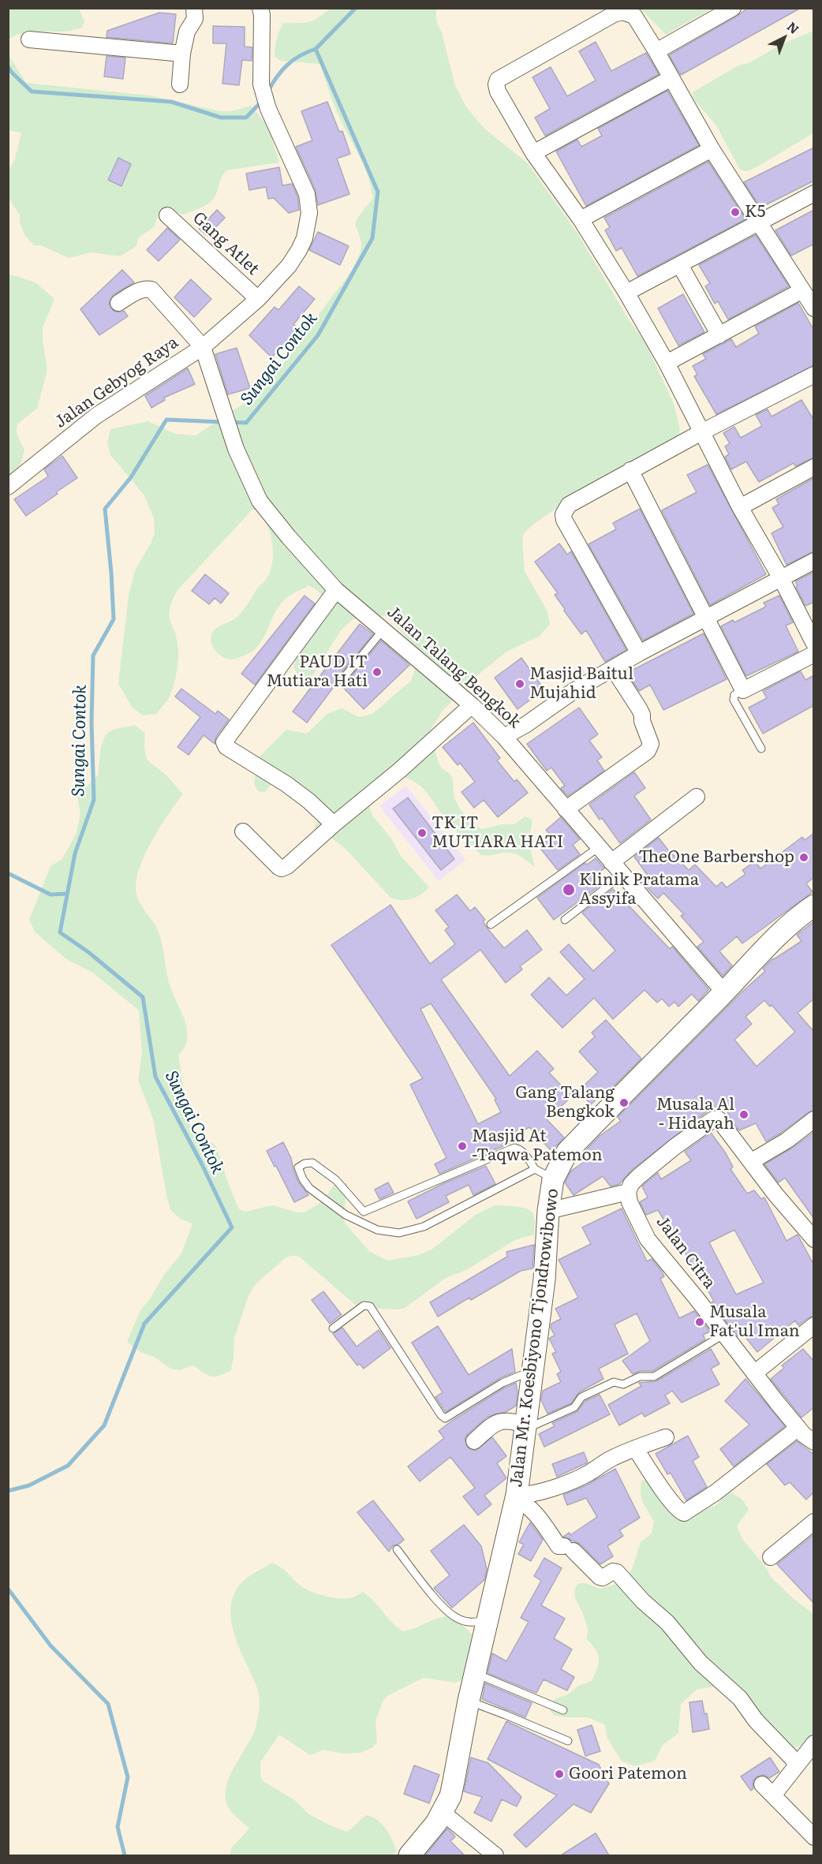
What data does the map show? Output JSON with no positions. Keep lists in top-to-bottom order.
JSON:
{
  "streets": {
    "main road": ["Jalan Mr. Koesbiyono Tjondrowibowo"],
    "street": [
      "Gang Atlet",
      "Jalan Gebyog Raya",
      "Jalan Talang Bengkok",
      "Jalan Citra"
    ]
  },
  "crossings": [
    ["Gang Atlet", "Jalan Gebyog Raya"],
    ["Jalan Gebyog Raya", "Jalan Talang Bengkok"],
    ["Jalan Talang Bengkok", "Jalan Mr. Koesbiyono Tjondrowibowo"]
  ],
  "water": ["Sungai Contok"],
  "places": [
    "K5",
    "PAUD IT Mutiara Hati",
    "Masjid Baitul Mujahid",
    "TK IT MUTIARA HATI",
    "TheOne Barbershop",
    "Klinik Pratama Assyifa",
    "Gang Talang Bengkok",
    "Musala Al - Hidayah",
    "Masjid At -Taqwa Patemon",
    "Musala Fat'ul Iman",
    "Goori Patemon"
  ],
  "north": "top right"
}
